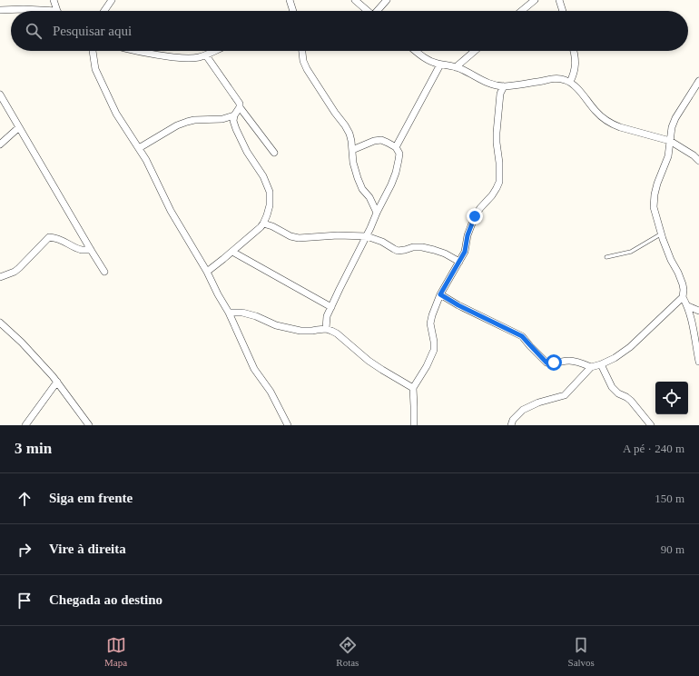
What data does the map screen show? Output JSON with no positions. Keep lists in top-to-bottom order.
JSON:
{
  "page": {
    "search": "Pesquisar aqui",
    "heading": ["3 min", "A pé · 240 m"],
    "list": [
      ["Siga em frente", "150 m"],
      ["Vire à direita", "90 m"],
      "Chegada ao destino"
    ],
    "nav": ["Mapa", "Rotas", "Salvos"]
  }
}
